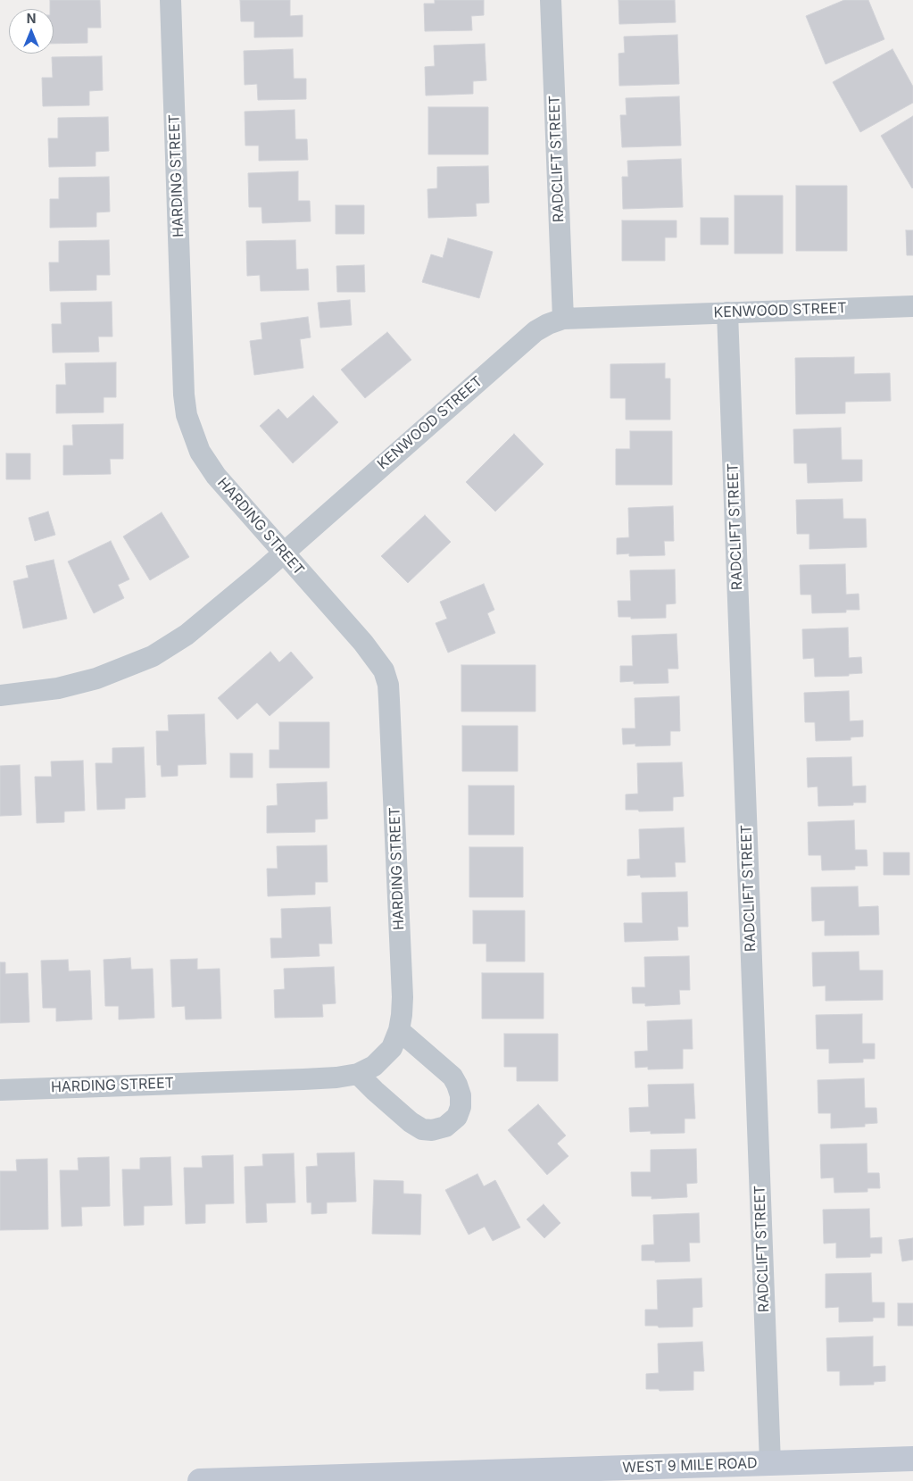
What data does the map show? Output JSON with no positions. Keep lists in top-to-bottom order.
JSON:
{
  "streets": {
    "main road": ["WEST 9 MILE ROAD"],
    "street": ["RADCLIFT STREET", "HARDING STREET", "KENWOOD STREET"]
  },
  "crossings": [
    ["RADCLIFT STREET", "KENWOOD STREET"],
    ["RADCLIFT STREET", "WEST 9 MILE ROAD"],
    ["HARDING STREET", "KENWOOD STREET"]
  ],
  "north": "top"
}
